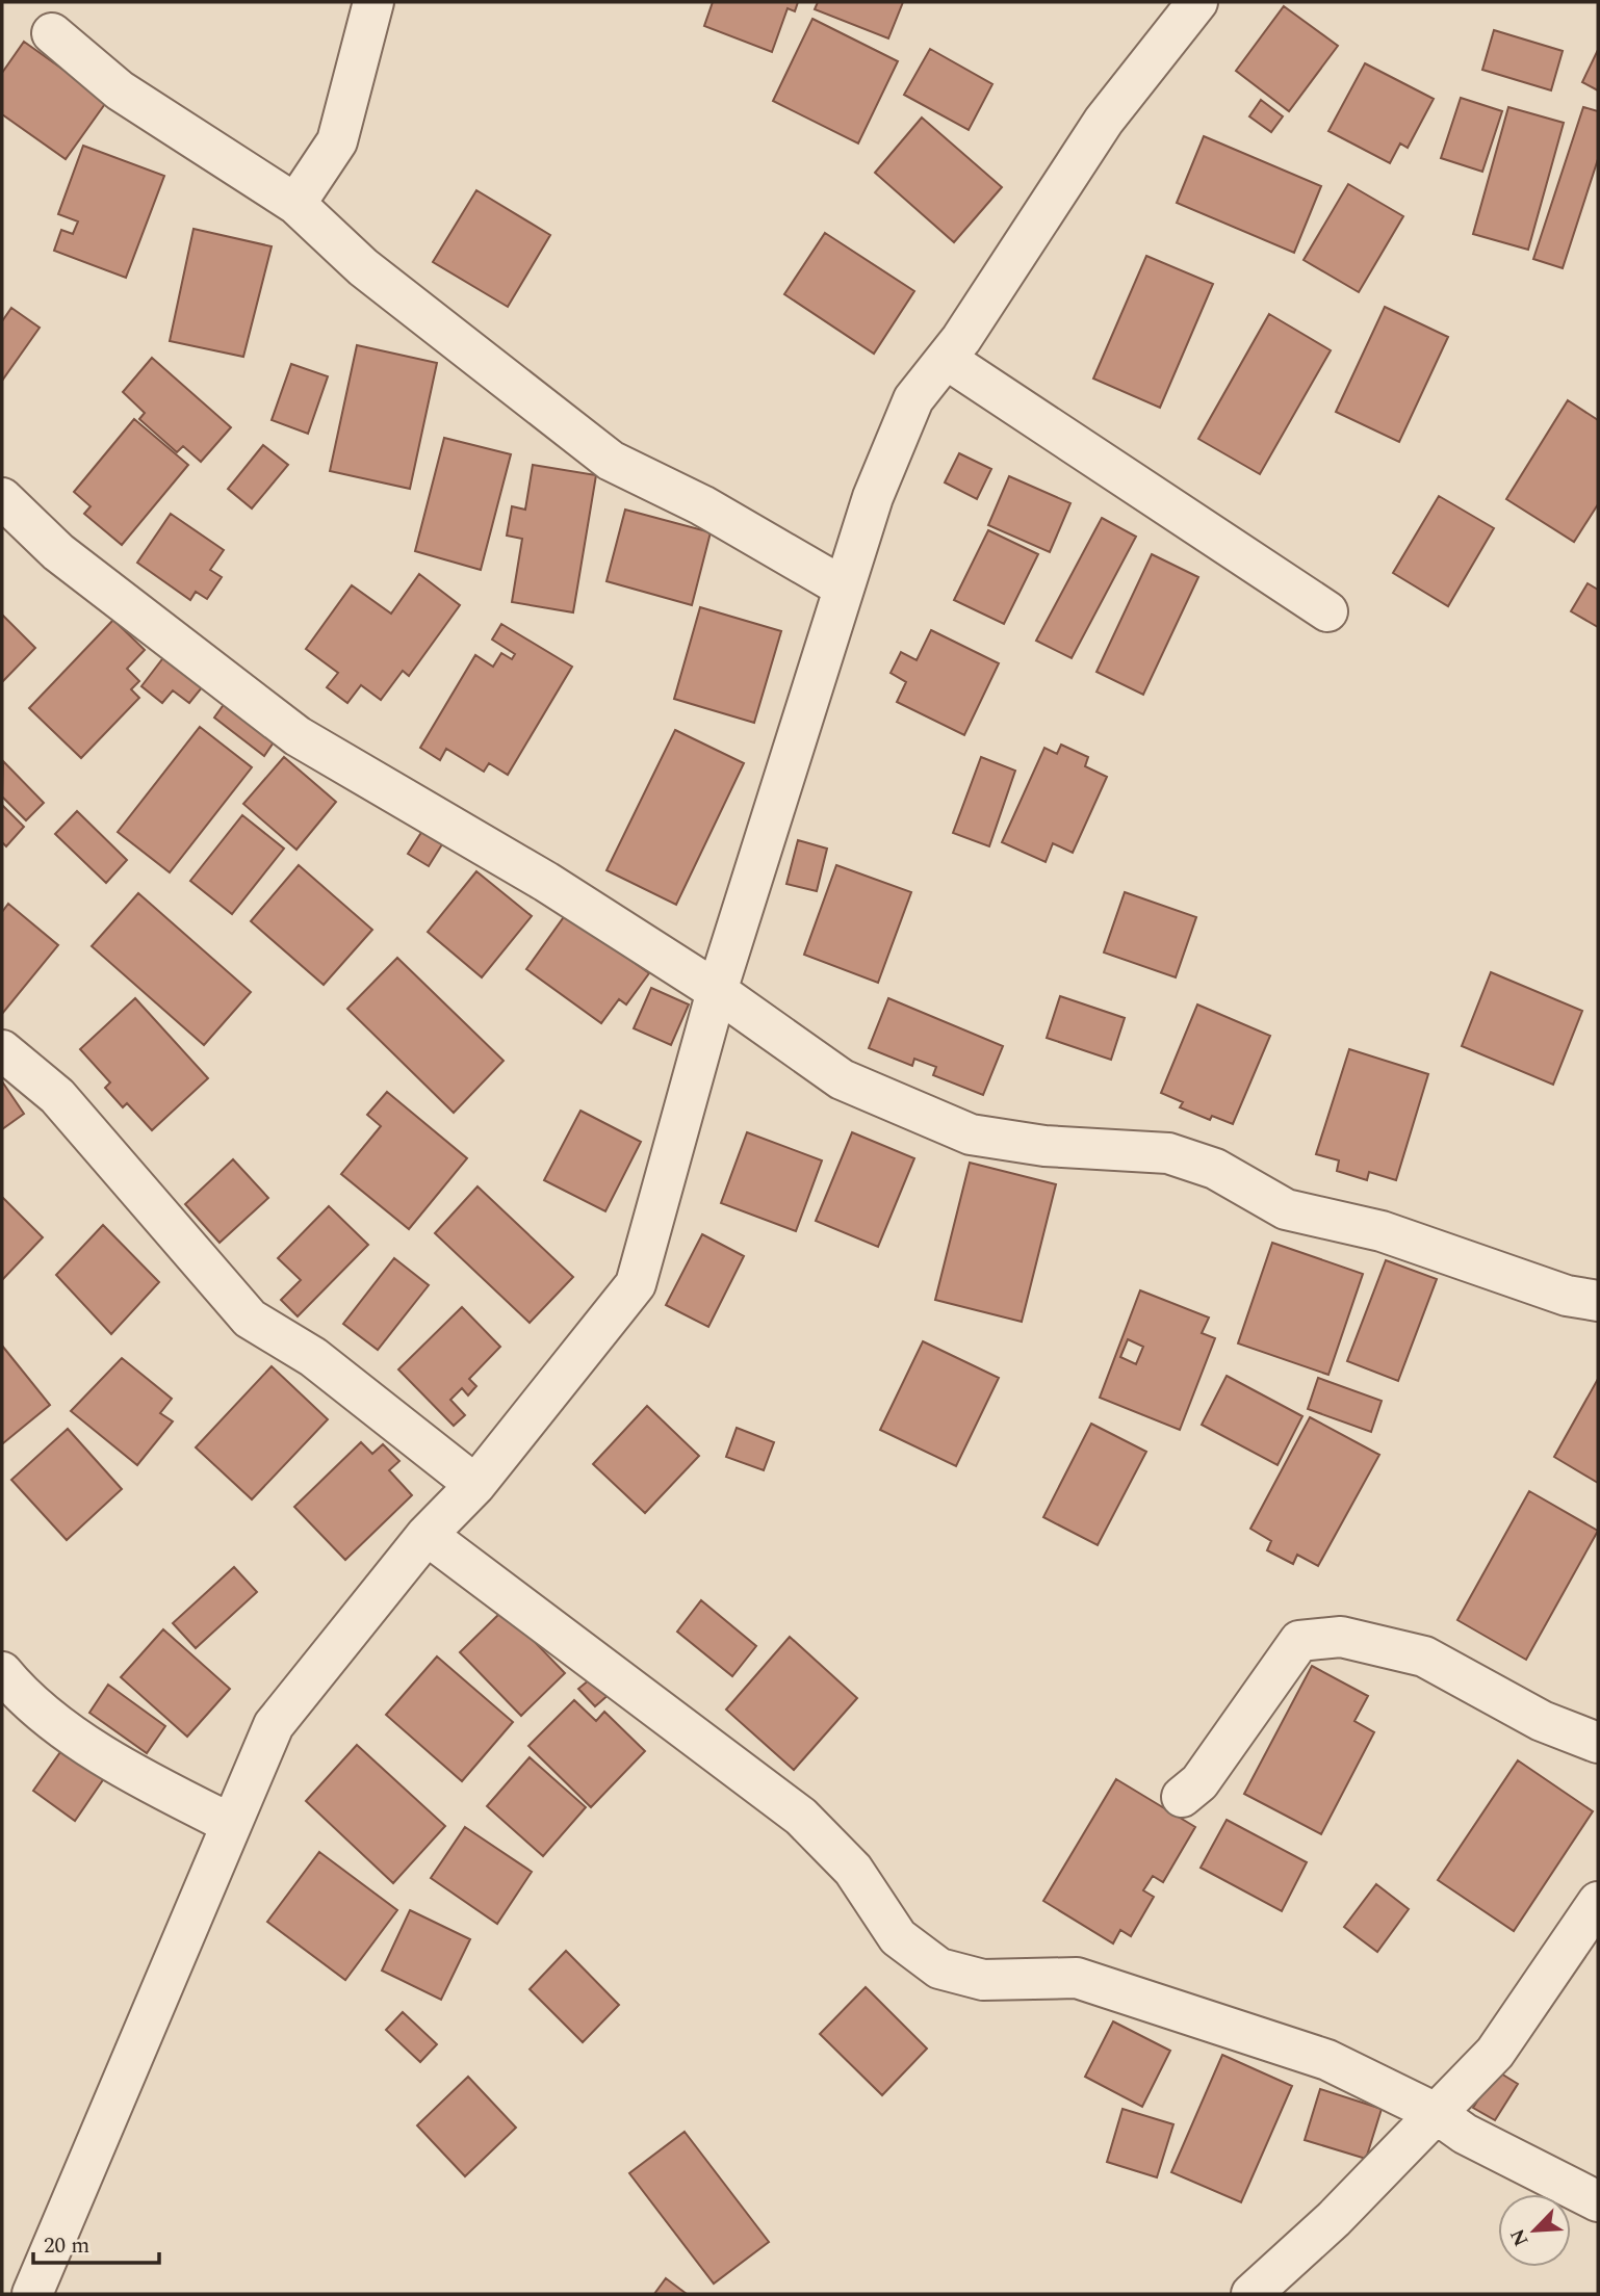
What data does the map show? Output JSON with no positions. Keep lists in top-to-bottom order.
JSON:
{
  "scale_bar": "20 m",
  "north": "bottom left"
}
